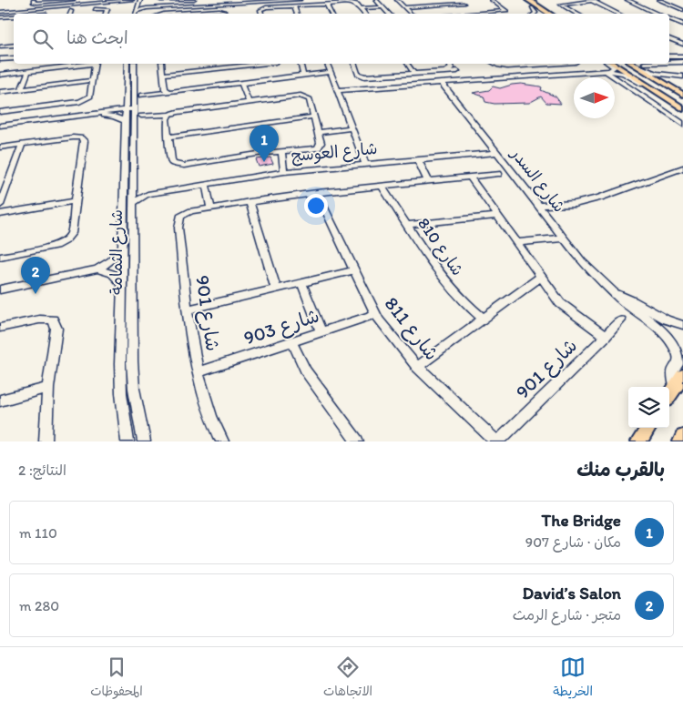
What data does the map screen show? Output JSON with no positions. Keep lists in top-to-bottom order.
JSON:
{
  "streets": {
    "street": [
      "شارع العوسج",
      "شارع السدر",
      "شارع 810",
      "شارع الثمامة",
      "شارع 901",
      "شارع 903",
      "شارع 811"
    ]
  },
  "crossings": [
    ["شارع العوسج", "شارع السدر"],
    ["شارع العوسج", "شارع الثمامة"],
    ["شارع 810", "شارع 901"],
    ["شارع 901", "شارع 903"],
    ["شارع 901", "شارع 811"],
    ["شارع 903", "شارع 811"]
  ],
  "north": "right",
  "page": {
    "search": "ابحث هنا",
    "pins": ["1", "2"],
    "heading": ["بالقرب منك", "النتائج: 2"],
    "list": [
      {
        "mark": "1",
        "name": "The Bridge",
        "note": "مكان · شارع 907",
        "value": "110 m"
      },
      {
        "mark": "2",
        "name": "David’s Salon",
        "note": "متجر · شارع الرمث",
        "value": "280 m"
      }
    ],
    "nav": ["الخريطة", "الاتجاهات", "المحفوظات"]
  }
}
